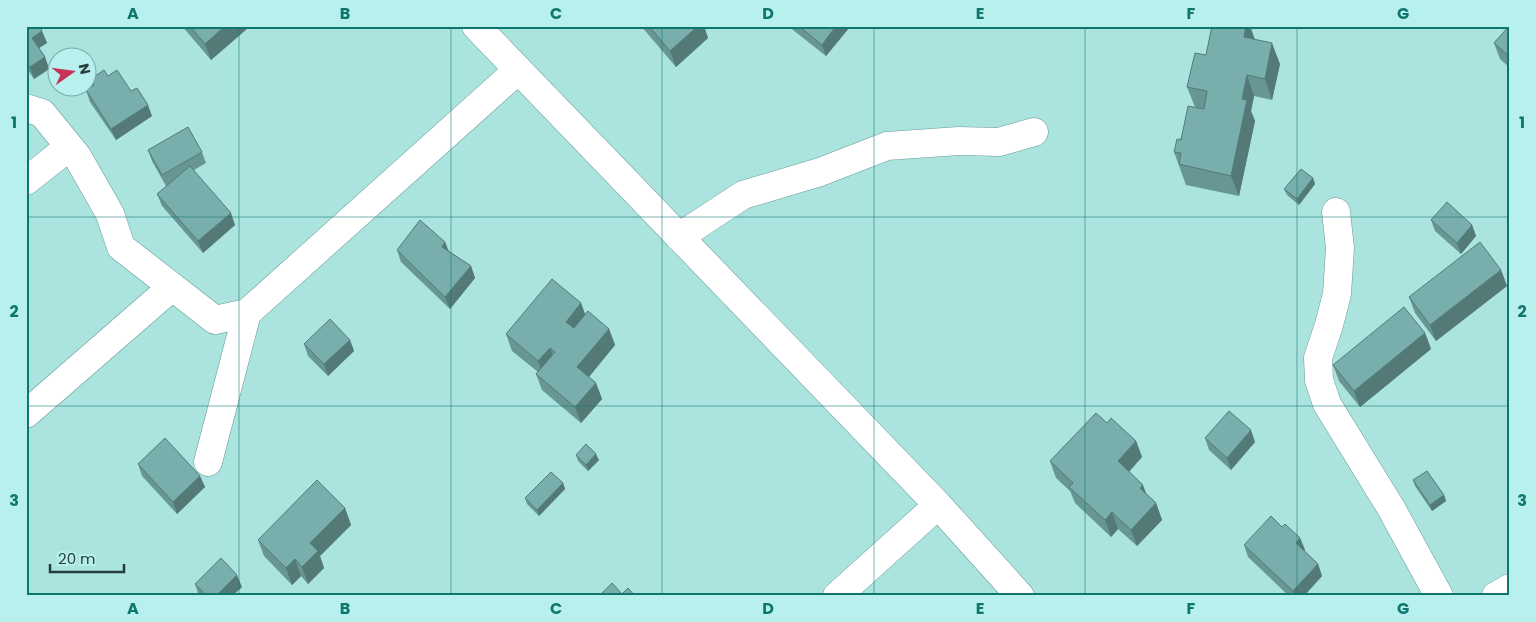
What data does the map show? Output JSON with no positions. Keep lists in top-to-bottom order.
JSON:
{
  "scale_bar": "20 m",
  "north": "right",
  "grid": {
    "columns": [
      "A",
      "B",
      "C",
      "D",
      "E",
      "F",
      "G"
    ],
    "rows": ["1", "2", "3"]
  }
}
